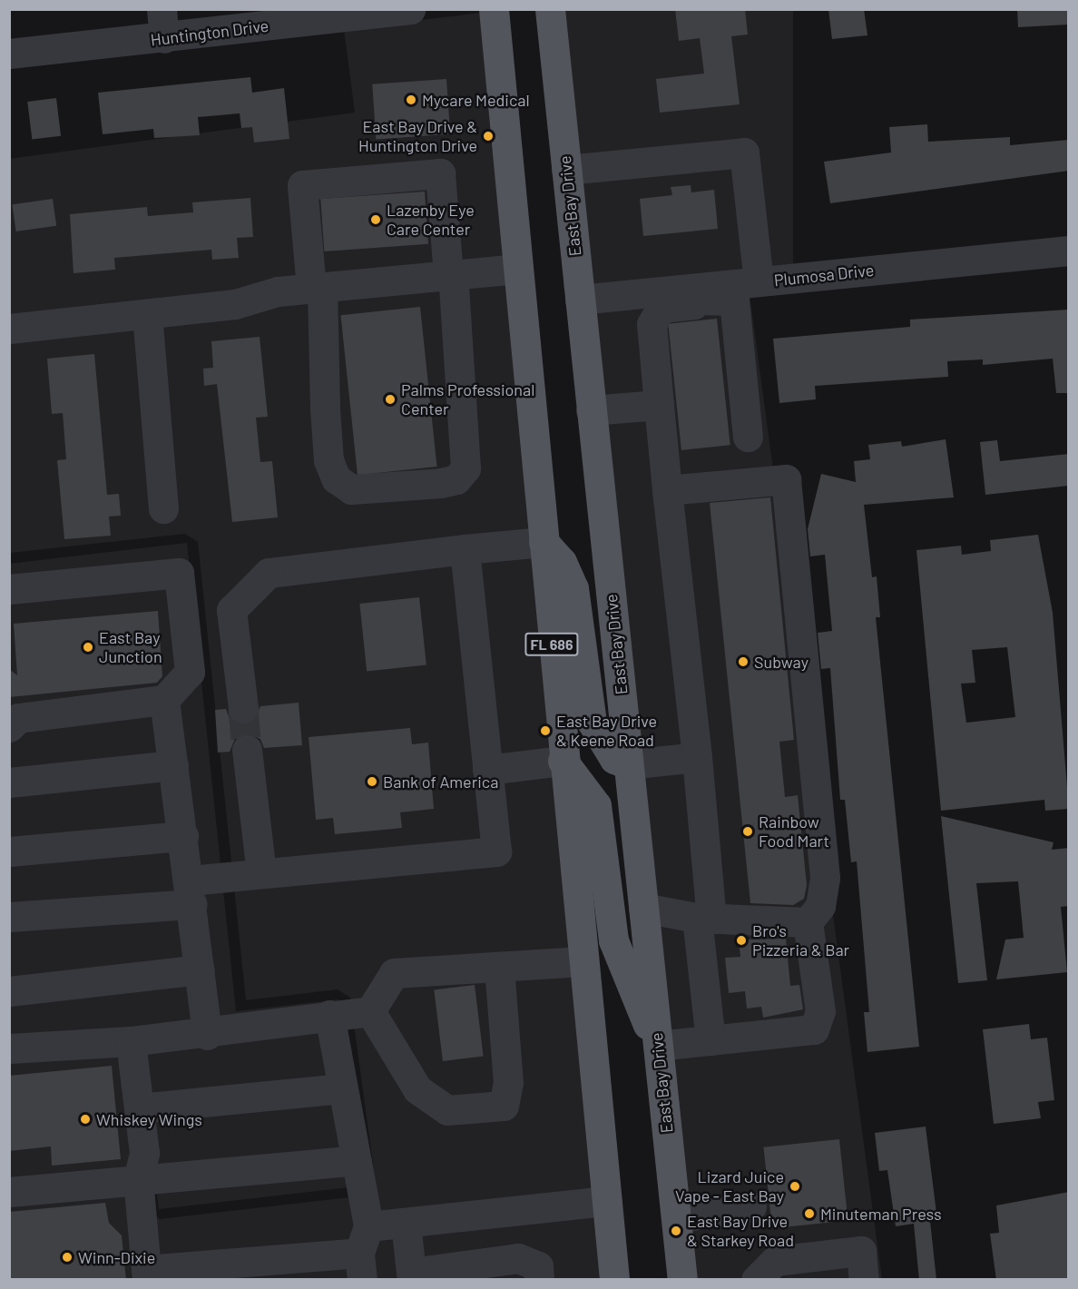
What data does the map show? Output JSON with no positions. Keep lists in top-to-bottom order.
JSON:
{
  "streets": {
    "main road": ["East Bay Drive", "FL 686"],
    "street": ["Huntington Drive", "Plumosa Drive"]
  },
  "crossings": [
    ["East Bay Drive", "Plumosa Drive"]
  ],
  "places": [
    "Mycare Medical",
    "East Bay Drive & Huntington Drive",
    "Lazenby Eye Care Center",
    "Palms Professional Center",
    "East Bay Junction",
    "Subway",
    "East Bay Drive & Keene Road",
    "Bank of America",
    "Rainbow Food Mart",
    "Bro's Pizzeria & Bar",
    "Whiskey Wings",
    "Lizard Juice Vape - East Bay",
    "Minuteman Press",
    "East Bay Drive & Starkey Road",
    "Winn-Dixie"
  ]
}
